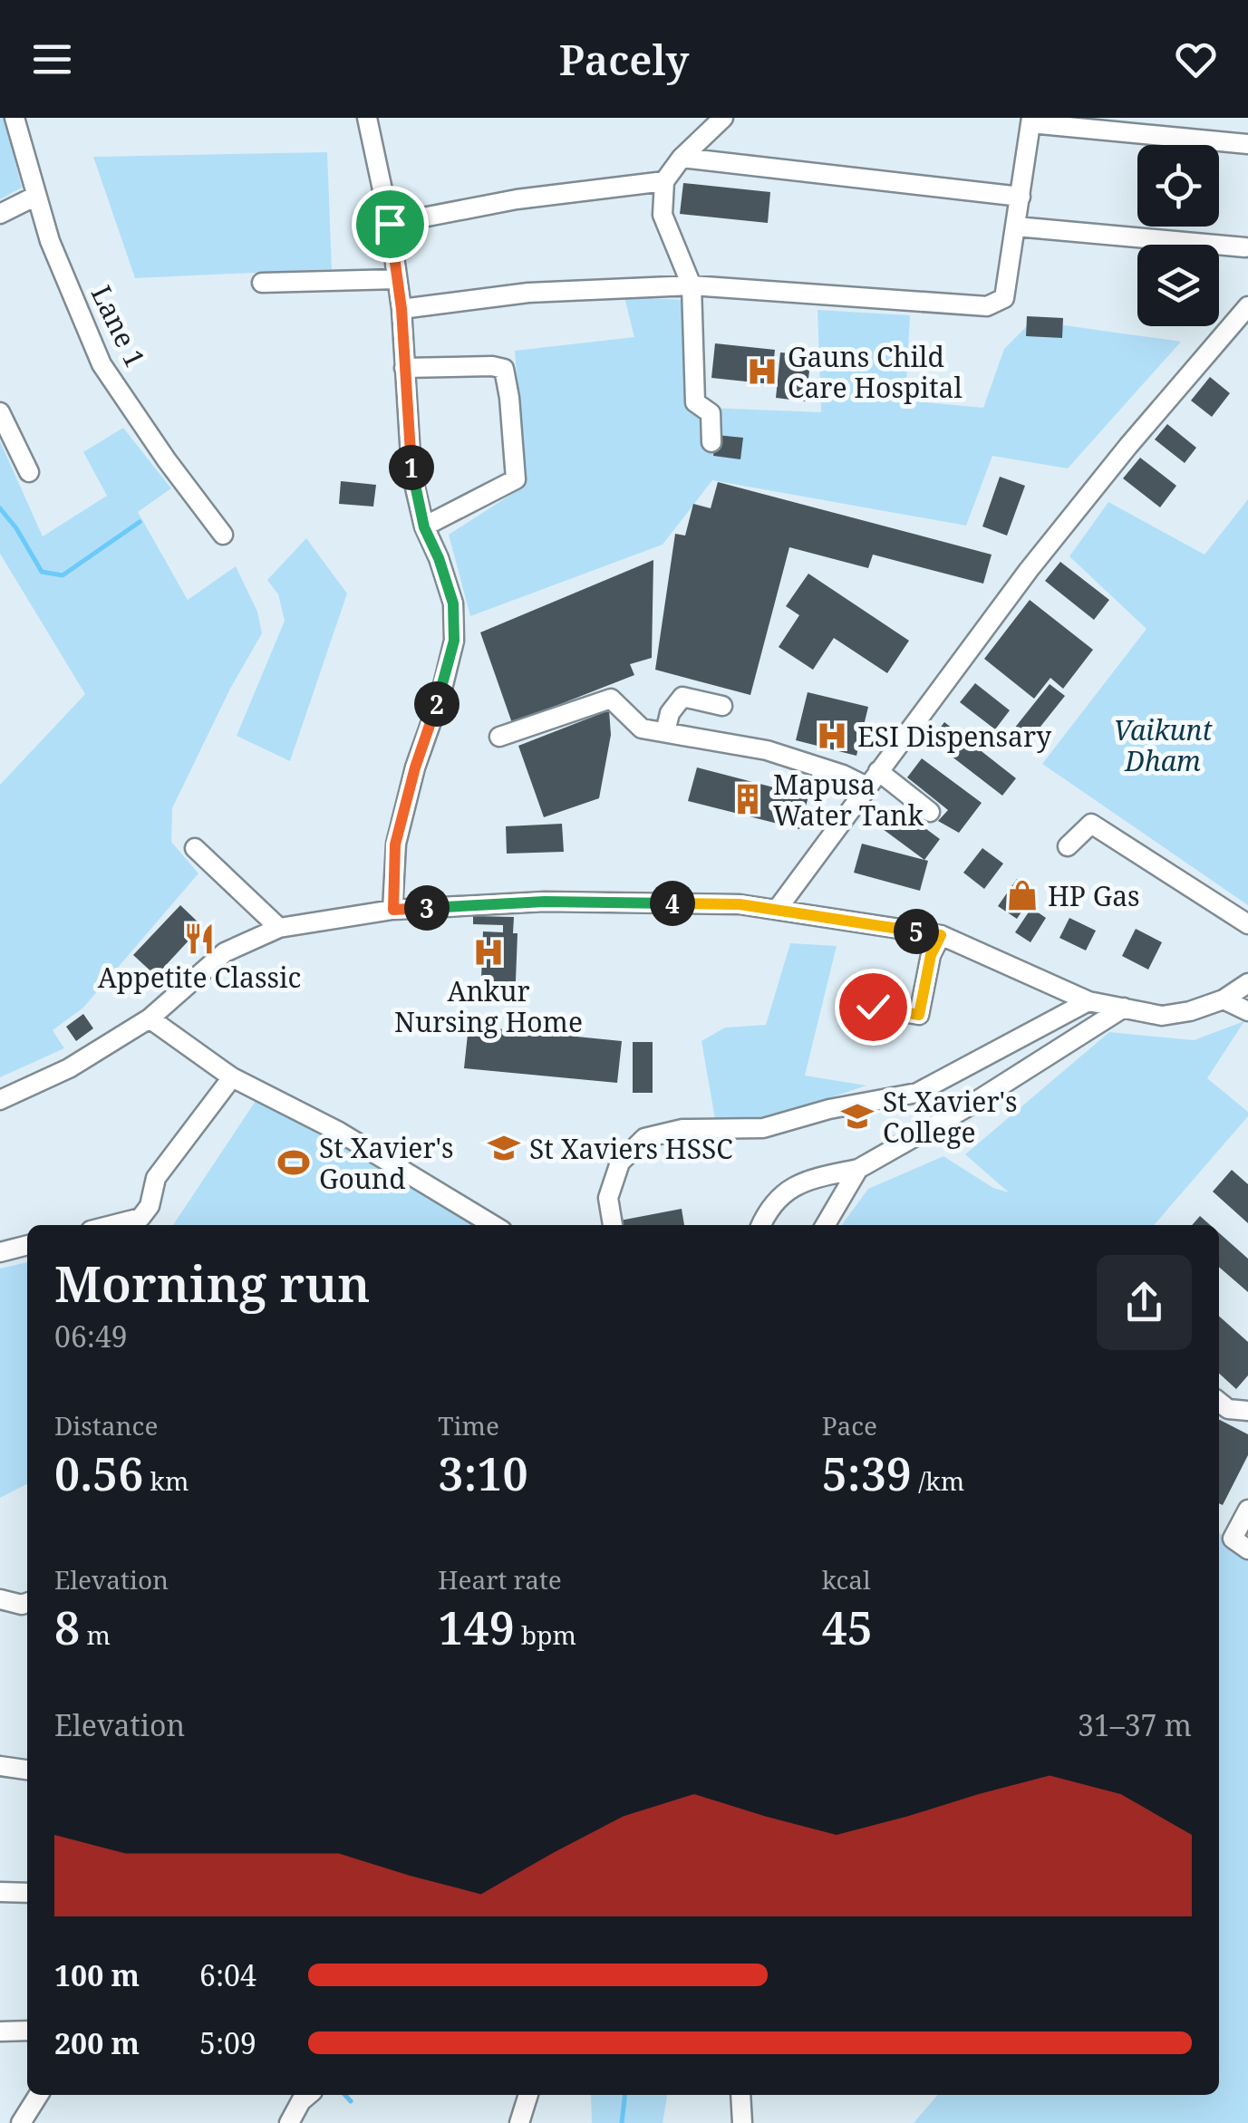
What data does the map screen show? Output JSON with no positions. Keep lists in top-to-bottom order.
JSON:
{
  "streets": {
    "street": ["Lane 1"]
  },
  "parks": ["Vaikunt Dham"],
  "places": {
    "hospital": ["Gauns Child Care Hospital", "ESI Dispensary", "Ankur Nursing Home"],
    "building": ["Mapusa Water Tank"],
    "shop": ["HP Gas"],
    "restaurant": ["Appetite Classic"],
    "school or university": ["St Xavier's College", "St Xaviers HSSC"],
    "sports": ["St Xavier's Gound"]
  },
  "page": {
    "header": "Pacely",
    "pins": [
      "1",
      "2",
      "4",
      "3",
      "5"
    ],
    "heading": ["Morning run", "06:49"],
    "stats": [
      ["Distance", "0.56 km"],
      ["Time", "3:10"],
      ["Pace", "5:39 /km"],
      ["Elevation", "8 m"],
      ["Heart rate", "149 bpm"],
      ["kcal", "45"]
    ],
    "chart": ["Elevation", "31–37 m"],
    "list": [
      {
        "name": "100 m",
        "note": "6:04"
      },
      {
        "name": "200 m",
        "note": "5:09"
      }
    ]
  }
}
